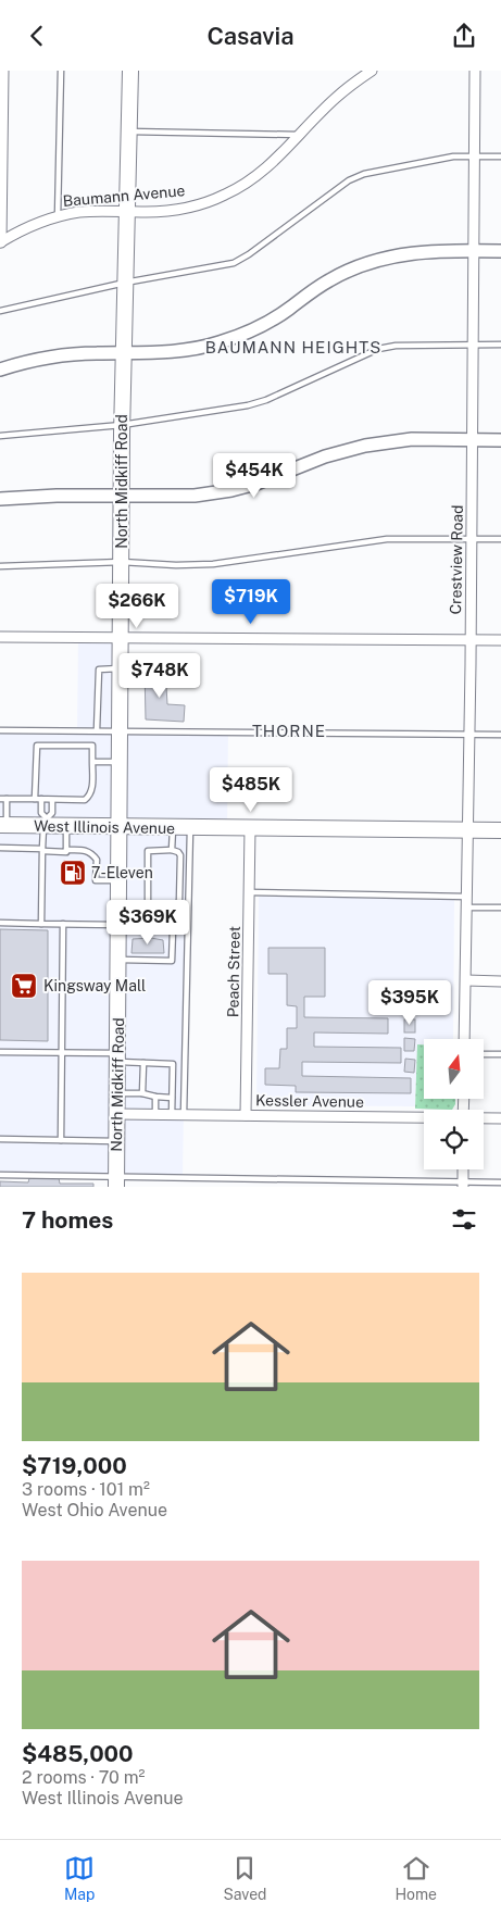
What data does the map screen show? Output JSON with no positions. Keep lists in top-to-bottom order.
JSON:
{
  "streets": {
    "main road": ["North Midkiff Road", "West Illinois Avenue"],
    "street": [
      "Baumann Avenue",
      "Crestview Road",
      "Peach Street",
      "Kessler Avenue"
    ]
  },
  "crossings": [
    ["Baumann Avenue", "North Midkiff Road"],
    ["North Midkiff Road", "West Illinois Avenue"],
    ["North Midkiff Road", "Kessler Avenue"],
    ["Crestview Road", "West Illinois Avenue"],
    ["West Illinois Avenue", "Peach Street"],
    ["Peach Street", "Kessler Avenue"]
  ],
  "districts": ["BAUMANN HEIGHTS", "THORNE"],
  "places": {
    "fuel station": ["7-Eleven"],
    "supermarket": ["Kingsway Mall"]
  },
  "north": "top",
  "page": {
    "header": "Casavia",
    "price": [
      "$454K",
      "$719K",
      "$266K",
      "$748K",
      "$485K",
      "$369K",
      "$395K"
    ],
    "heading": "7 homes",
    "list": [
      {
        "name": "$719,000",
        "note": "3 rooms · 101 m² · West Ohio Avenue"
      },
      {
        "name": "$485,000",
        "note": "2 rooms · 70 m² · West Illinois Avenue"
      }
    ],
    "tabs": ["Map", "Saved", "Home"]
  }
}
